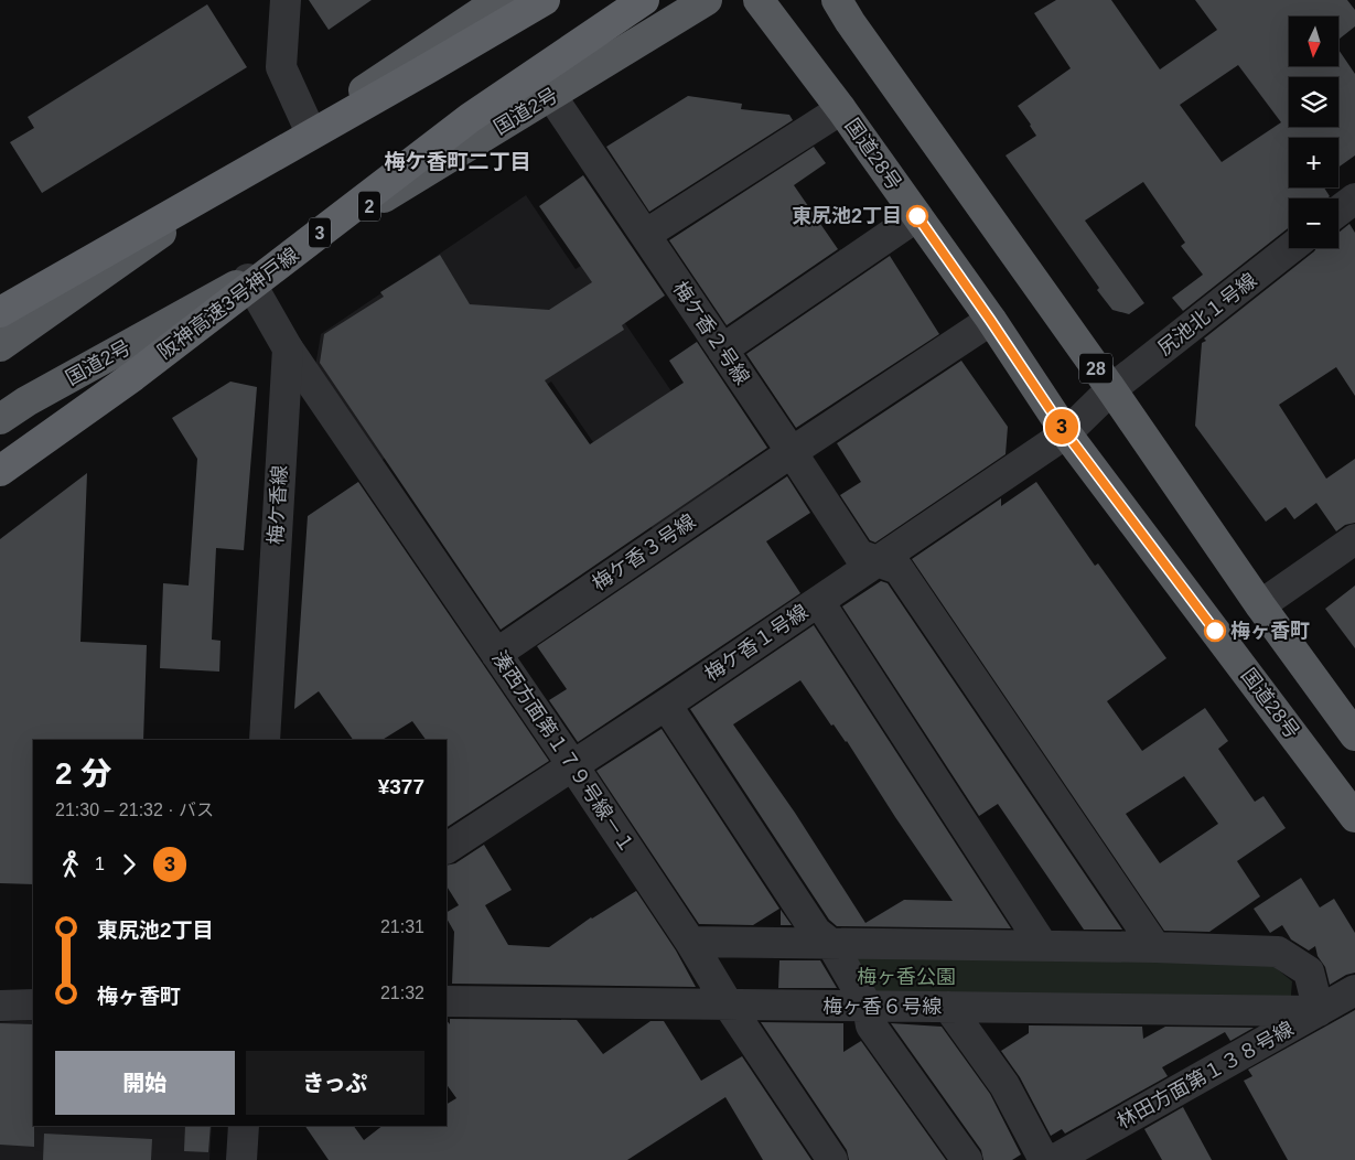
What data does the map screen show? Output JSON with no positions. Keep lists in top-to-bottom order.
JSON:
{
  "streets": {
    "highway": [
      "国道2号",
      "国道28号",
      "2",
      "3",
      "阪神高速3号神戸線",
      "28"
    ],
    "street": [
      "尻池北１号線",
      "梅ケ香２号線",
      "梅ケ香線",
      "梅ケ香３号線",
      "梅ケ香１号線",
      "湊西方面第１７９号線－１",
      "梅ヶ香６号線",
      "林田方面第１３８号線"
    ]
  },
  "crossings": [
    ["国道2号", "梅ケ香２号線"],
    ["国道28号", "尻池北１号線"],
    ["国道28号", "梅ケ香３号線"],
    ["国道28号", "梅ケ香１号線"],
    ["尻池北１号線", "28"],
    ["尻池北１号線", "梅ケ香１号線"],
    ["梅ケ香２号線", "梅ケ香３号線"],
    ["梅ケ香２号線", "梅ケ香１号線"],
    ["梅ケ香線", "湊西方面第１７９号線－１"],
    ["梅ケ香３号線", "湊西方面第１７９号線－１"],
    ["梅ケ香１号線", "湊西方面第１７９号線－１"],
    ["湊西方面第１７９号線－１", "梅ヶ香６号線"],
    ["梅ヶ香６号線", "林田方面第１３８号線"]
  ],
  "districts": ["梅ケ香町二丁目"],
  "parks": ["梅ヶ香公園"],
  "places": ["東尻池2丁目", "梅ヶ香町"],
  "lines": ["bus line 3"],
  "north": "bottom",
  "page": {
    "on_map": "3",
    "map_buttons": ["+", "−"],
    "heading": ["2 分", "21:30 – 21:32 · バス", "¥377"],
    "legs": ["1", "3"],
    "list": [
      {
        "name": "東尻池2丁目",
        "value": "21:31"
      },
      {
        "name": "梅ヶ香町",
        "value": "21:32"
      }
    ],
    "buttons": ["開始", "きっぷ"]
  }
}
